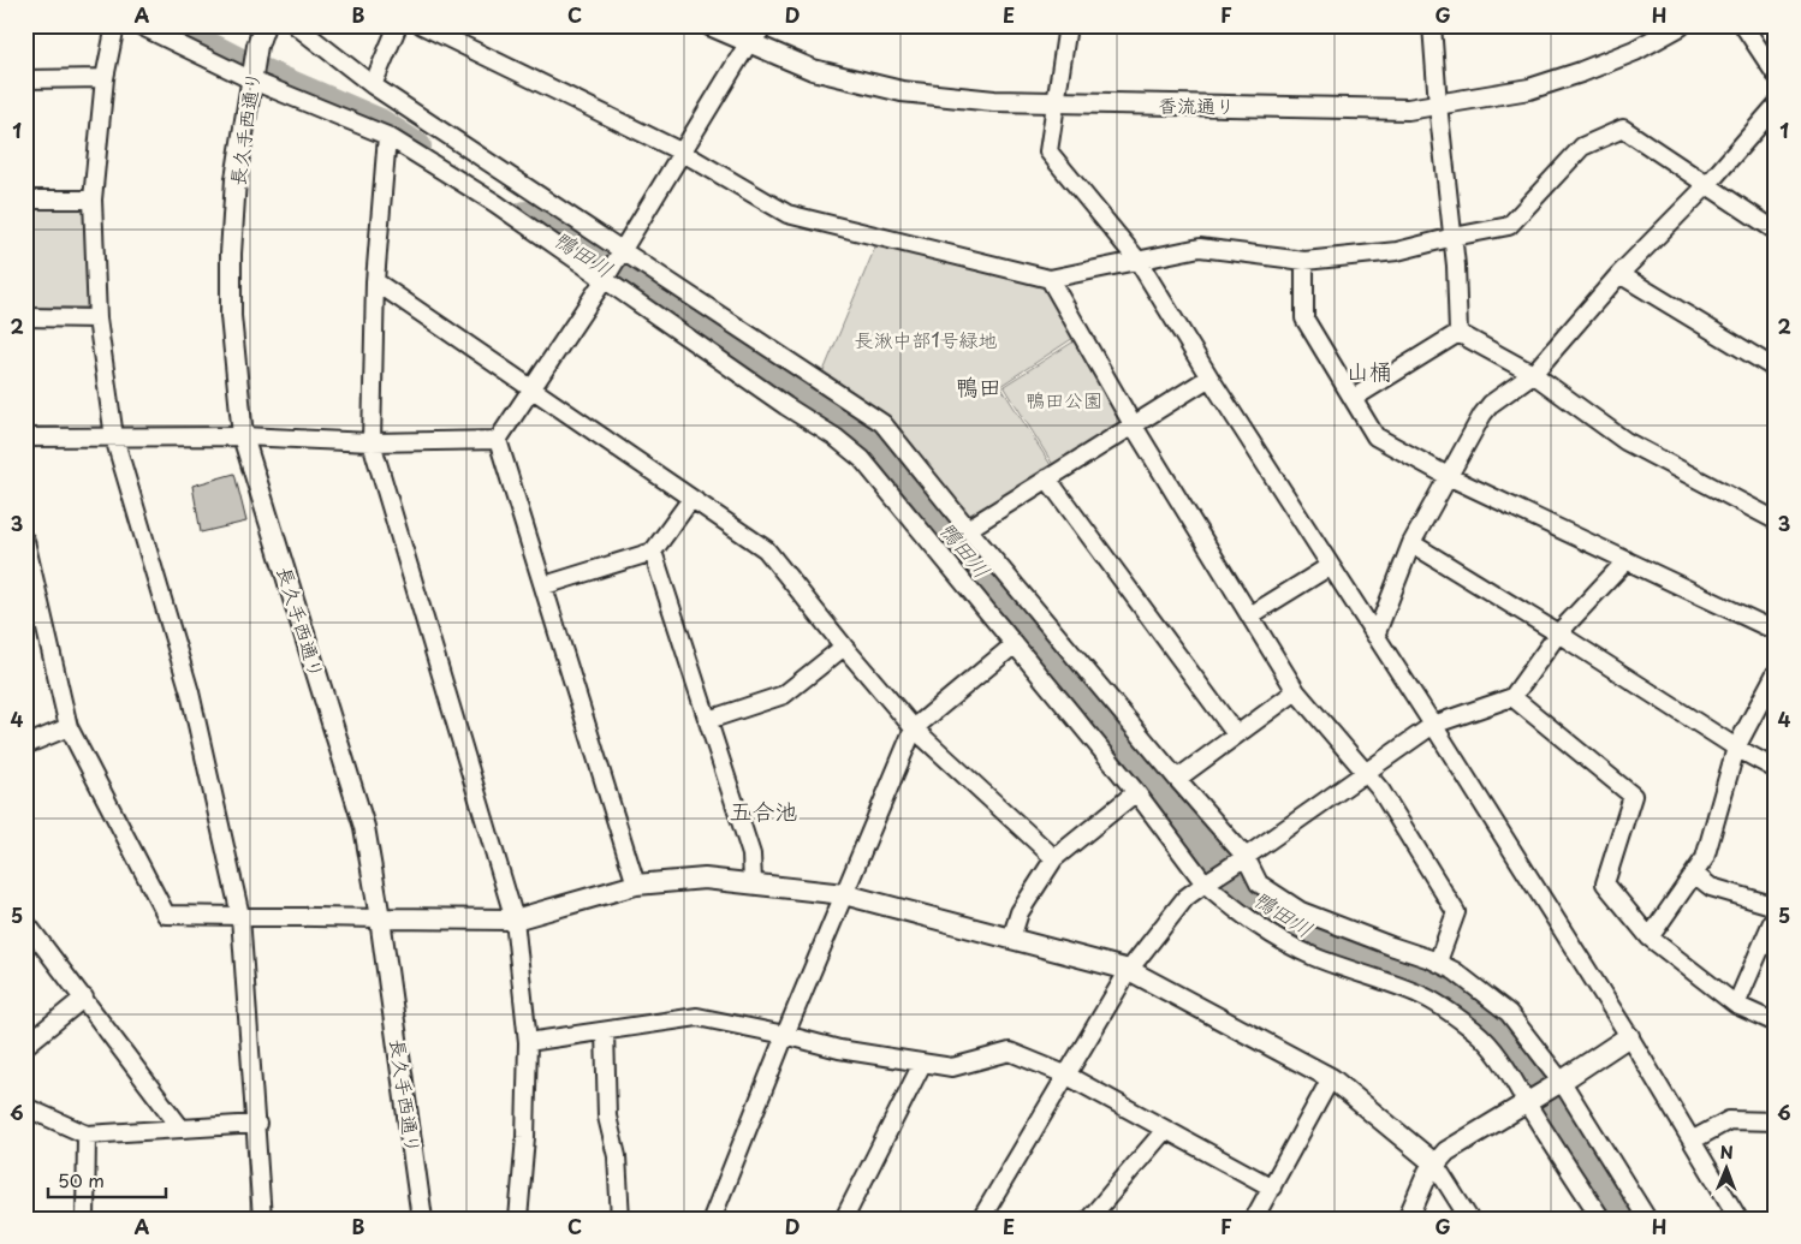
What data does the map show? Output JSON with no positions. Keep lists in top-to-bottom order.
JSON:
{
  "streets": {
    "street": ["香流通り", "長久手西通り"]
  },
  "districts": ["山桶", "鴨田", "五合池"],
  "water": ["鴨田川"],
  "parks": ["長湫中部1号緑地", "鴨田公園"],
  "scale_bar": "50 m",
  "north": "top",
  "grid": {
    "columns": [
      "A",
      "B",
      "C",
      "D",
      "E",
      "F",
      "G",
      "H"
    ],
    "rows": [
      "1",
      "2",
      "3",
      "4",
      "5",
      "6"
    ]
  }
}
